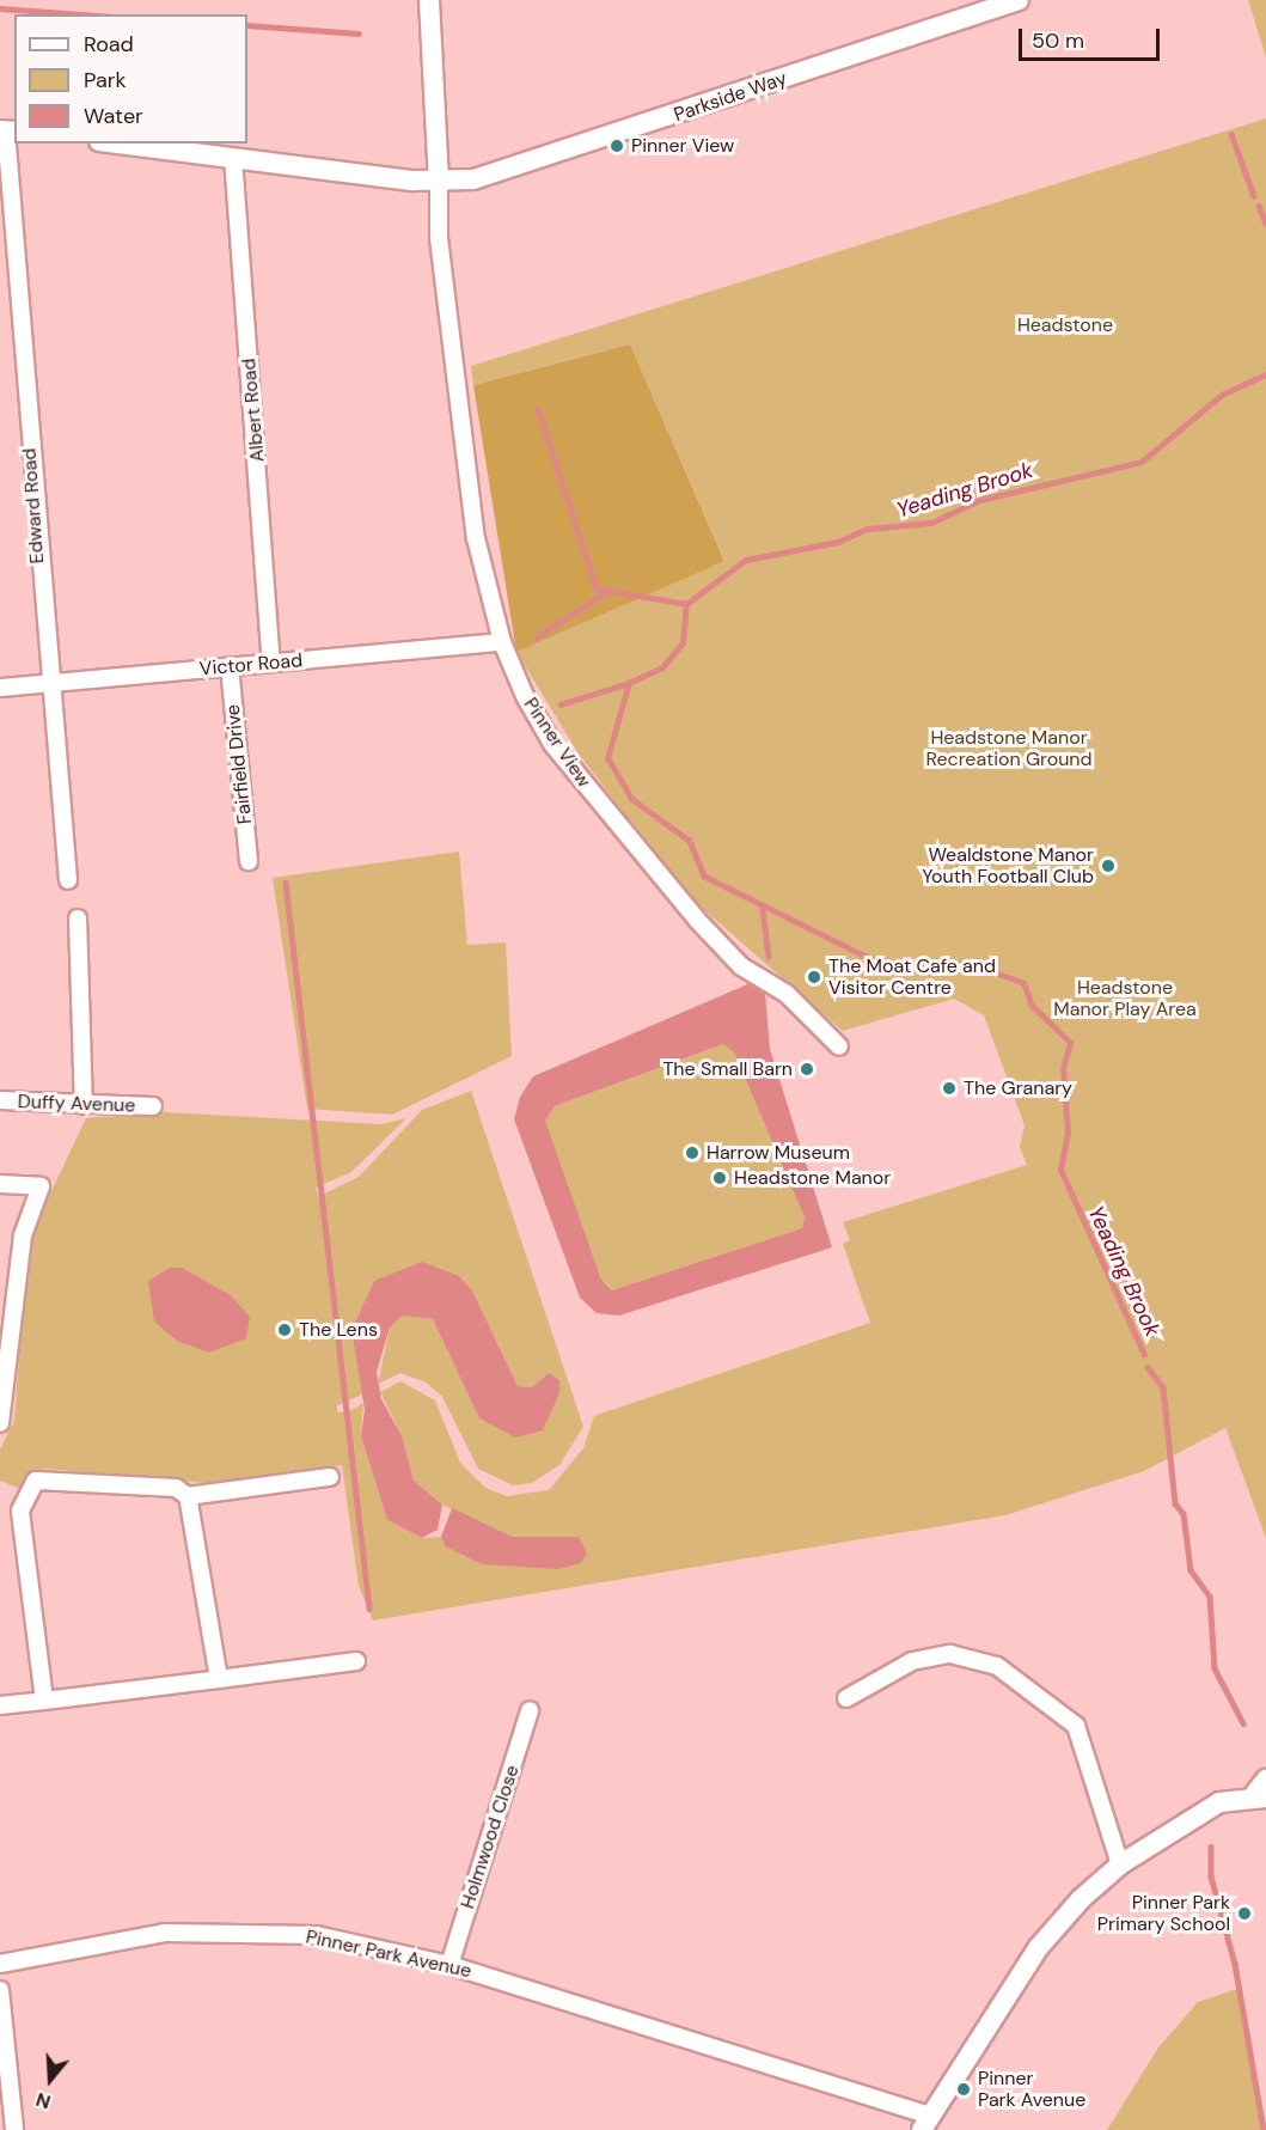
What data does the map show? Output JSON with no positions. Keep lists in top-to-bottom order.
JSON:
{
  "streets": {
    "street": [
      "Parkside Way",
      "Albert Road",
      "Edward Road",
      "Victor Road",
      "Pinner View",
      "Fairfield Drive",
      "Duffy Avenue",
      "Holmwood Close",
      "Pinner Park Avenue"
    ]
  },
  "crossings": [
    ["Parkside Way", "Albert Road"],
    ["Parkside Way", "Pinner View"],
    ["Albert Road", "Victor Road"],
    ["Edward Road", "Victor Road"],
    ["Victor Road", "Pinner View"],
    ["Victor Road", "Fairfield Drive"],
    ["Holmwood Close", "Pinner Park Avenue"]
  ],
  "water": ["Yeading Brook"],
  "parks": ["Headstone", "Headstone Manor Recreation Ground", "Headstone Manor Play Area"],
  "places": [
    "Pinner View",
    "Wealdstone Manor Youth Football Club",
    "The Moat Cafe and Visitor Centre",
    "The Small Barn",
    "The Granary",
    "Harrow Museum",
    "Headstone Manor",
    "The Lens",
    "Pinner Park Primary School",
    "Pinner Park Avenue"
  ],
  "legend": ["Road", "Park", "Water"],
  "scale_bar": "50 m",
  "north": "bottom"
}
